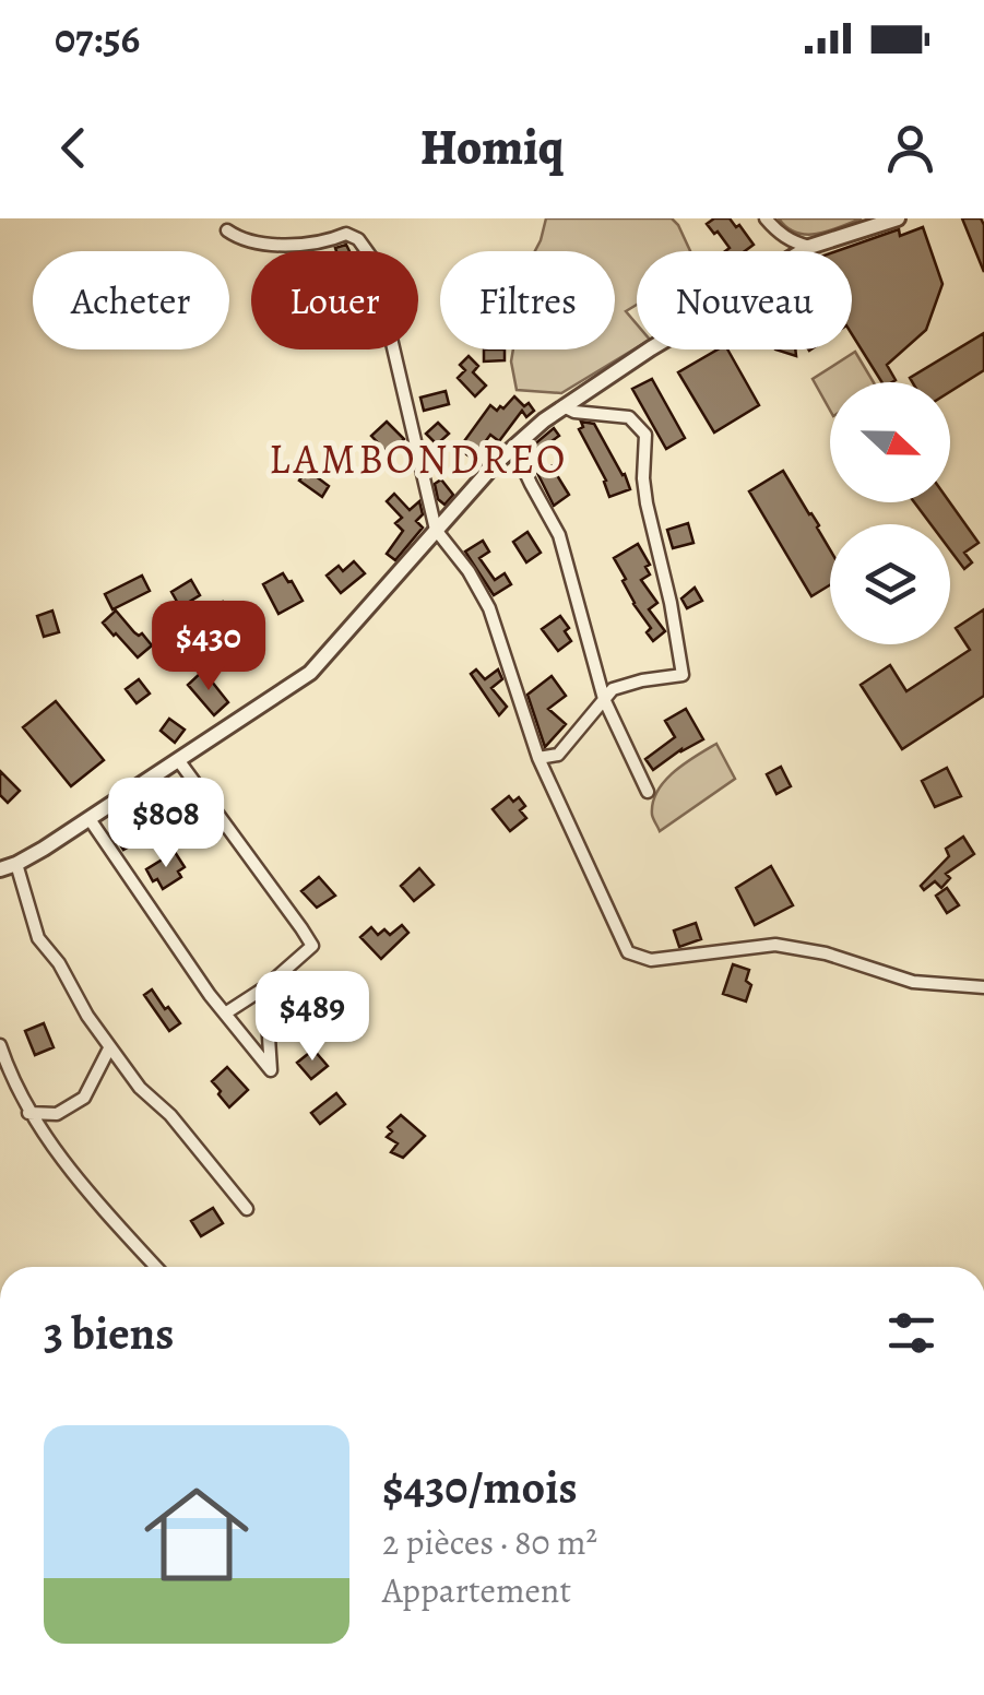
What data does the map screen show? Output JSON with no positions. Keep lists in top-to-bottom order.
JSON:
{
  "districts": ["LAMBONDREO"],
  "north": "right",
  "page": {
    "status": "07:56",
    "header": "Homiq",
    "chip": [
      "Acheter",
      "Louer",
      "Filtres",
      "Nouveau"
    ],
    "price": ["$430", "$808", "$489"],
    "heading": "3 biens",
    "list": [
      {
        "name": "$430/mois",
        "note": "2 pièces · 80 m² · Appartement"
      }
    ]
  }
}
